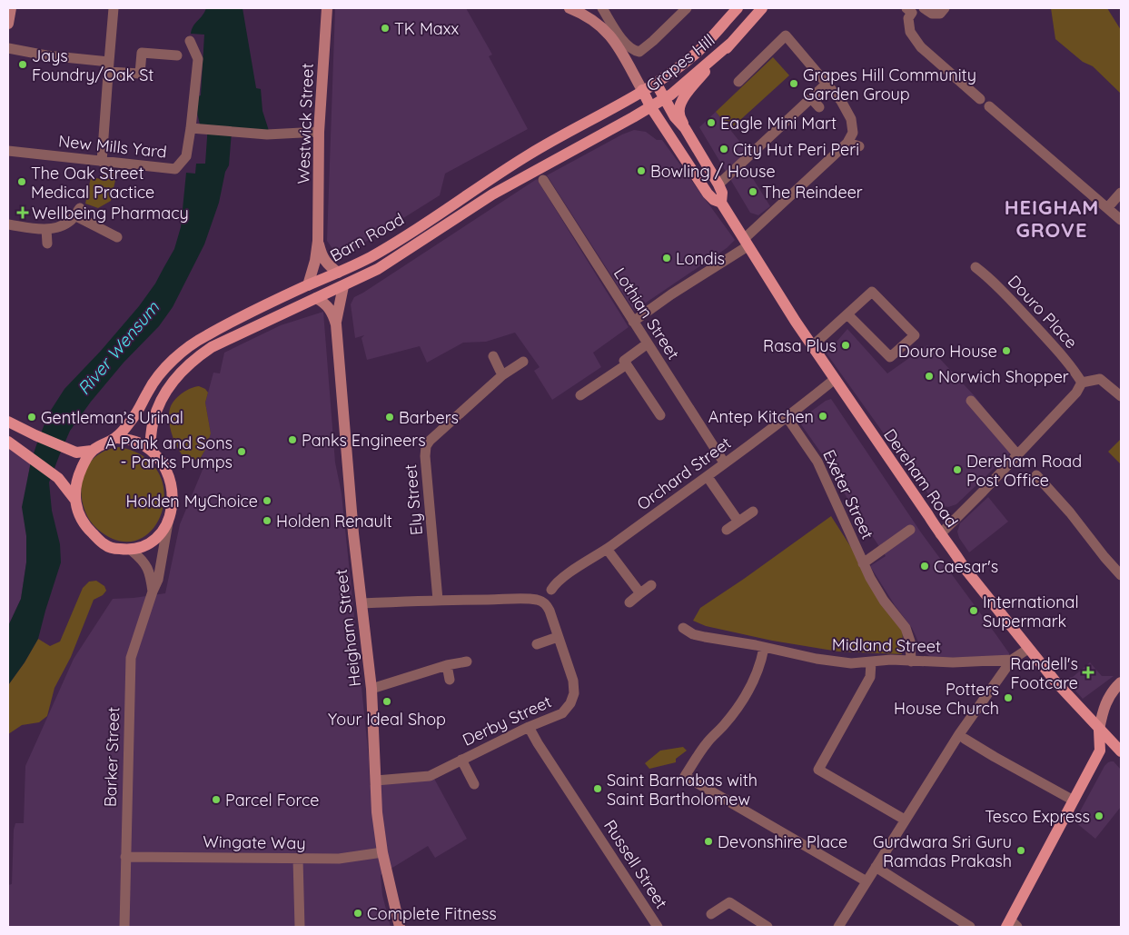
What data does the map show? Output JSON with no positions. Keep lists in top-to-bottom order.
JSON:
{
  "streets": {
    "main road": ["Grapes Hill", "Barn Road", "Dereham Road"],
    "street": [
      "Westwick Street",
      "New Mills Yard",
      "Douro Place",
      "Lothian Street",
      "Orchard Street",
      "Exeter Street",
      "Ely Street",
      "Heigham Street",
      "Midland Street",
      "Derby Street",
      "Barker Street",
      "Wingate Way",
      "Russell Street"
    ]
  },
  "crossings": [
    ["Grapes Hill", "Barn Road"],
    ["Grapes Hill", "Dereham Road"],
    ["Westwick Street", "Barn Road"],
    ["Barn Road", "Dereham Road"],
    ["Barn Road", "Heigham Street"],
    ["Barn Road", "Barker Street"],
    ["Lothian Street", "Orchard Street"],
    ["Orchard Street", "Dereham Road"],
    ["Orchard Street", "Exeter Street"],
    ["Exeter Street", "Midland Street"],
    ["Ely Street", "Derby Street"],
    ["Heigham Street", "Derby Street"],
    ["Heigham Street", "Wingate Way"],
    ["Derby Street", "Russell Street"],
    ["Barker Street", "Wingate Way"]
  ],
  "districts": ["HEIGHAM GROVE"],
  "water": ["River Wensum"],
  "places": {
    "other": [
      "TK Maxx",
      "Jays Foundry/Oak St",
      "Grapes Hill Community Garden Group",
      "Eagle Mini Mart",
      "City Hut Peri Peri",
      "Bowling / House",
      "The Oak Street Medical Practice",
      "The Reindeer",
      "Londis",
      "Rasa Plus",
      "Douro House",
      "Norwich Shopper",
      "Antep Kitchen",
      "Gentleman’s Urinal",
      "Barbers",
      "Panks Engineers",
      "A Pank and Sons - Panks Pumps",
      "Dereham Road Post Office",
      "Holden MyChoice",
      "Holden Renault",
      "Caesar's",
      "International Supermark",
      "Potters House Church",
      "Your Ideal Shop",
      "Saint Barnabas with Saint Bartholomew",
      "Parcel Force",
      "Tesco Express",
      "Devonshire Place",
      "Gurdwara Sri Guru Ramdas Prakash",
      "Complete Fitness"
    ],
    "health": ["Wellbeing Pharmacy", "Randell's Footcare"]
  }
}
